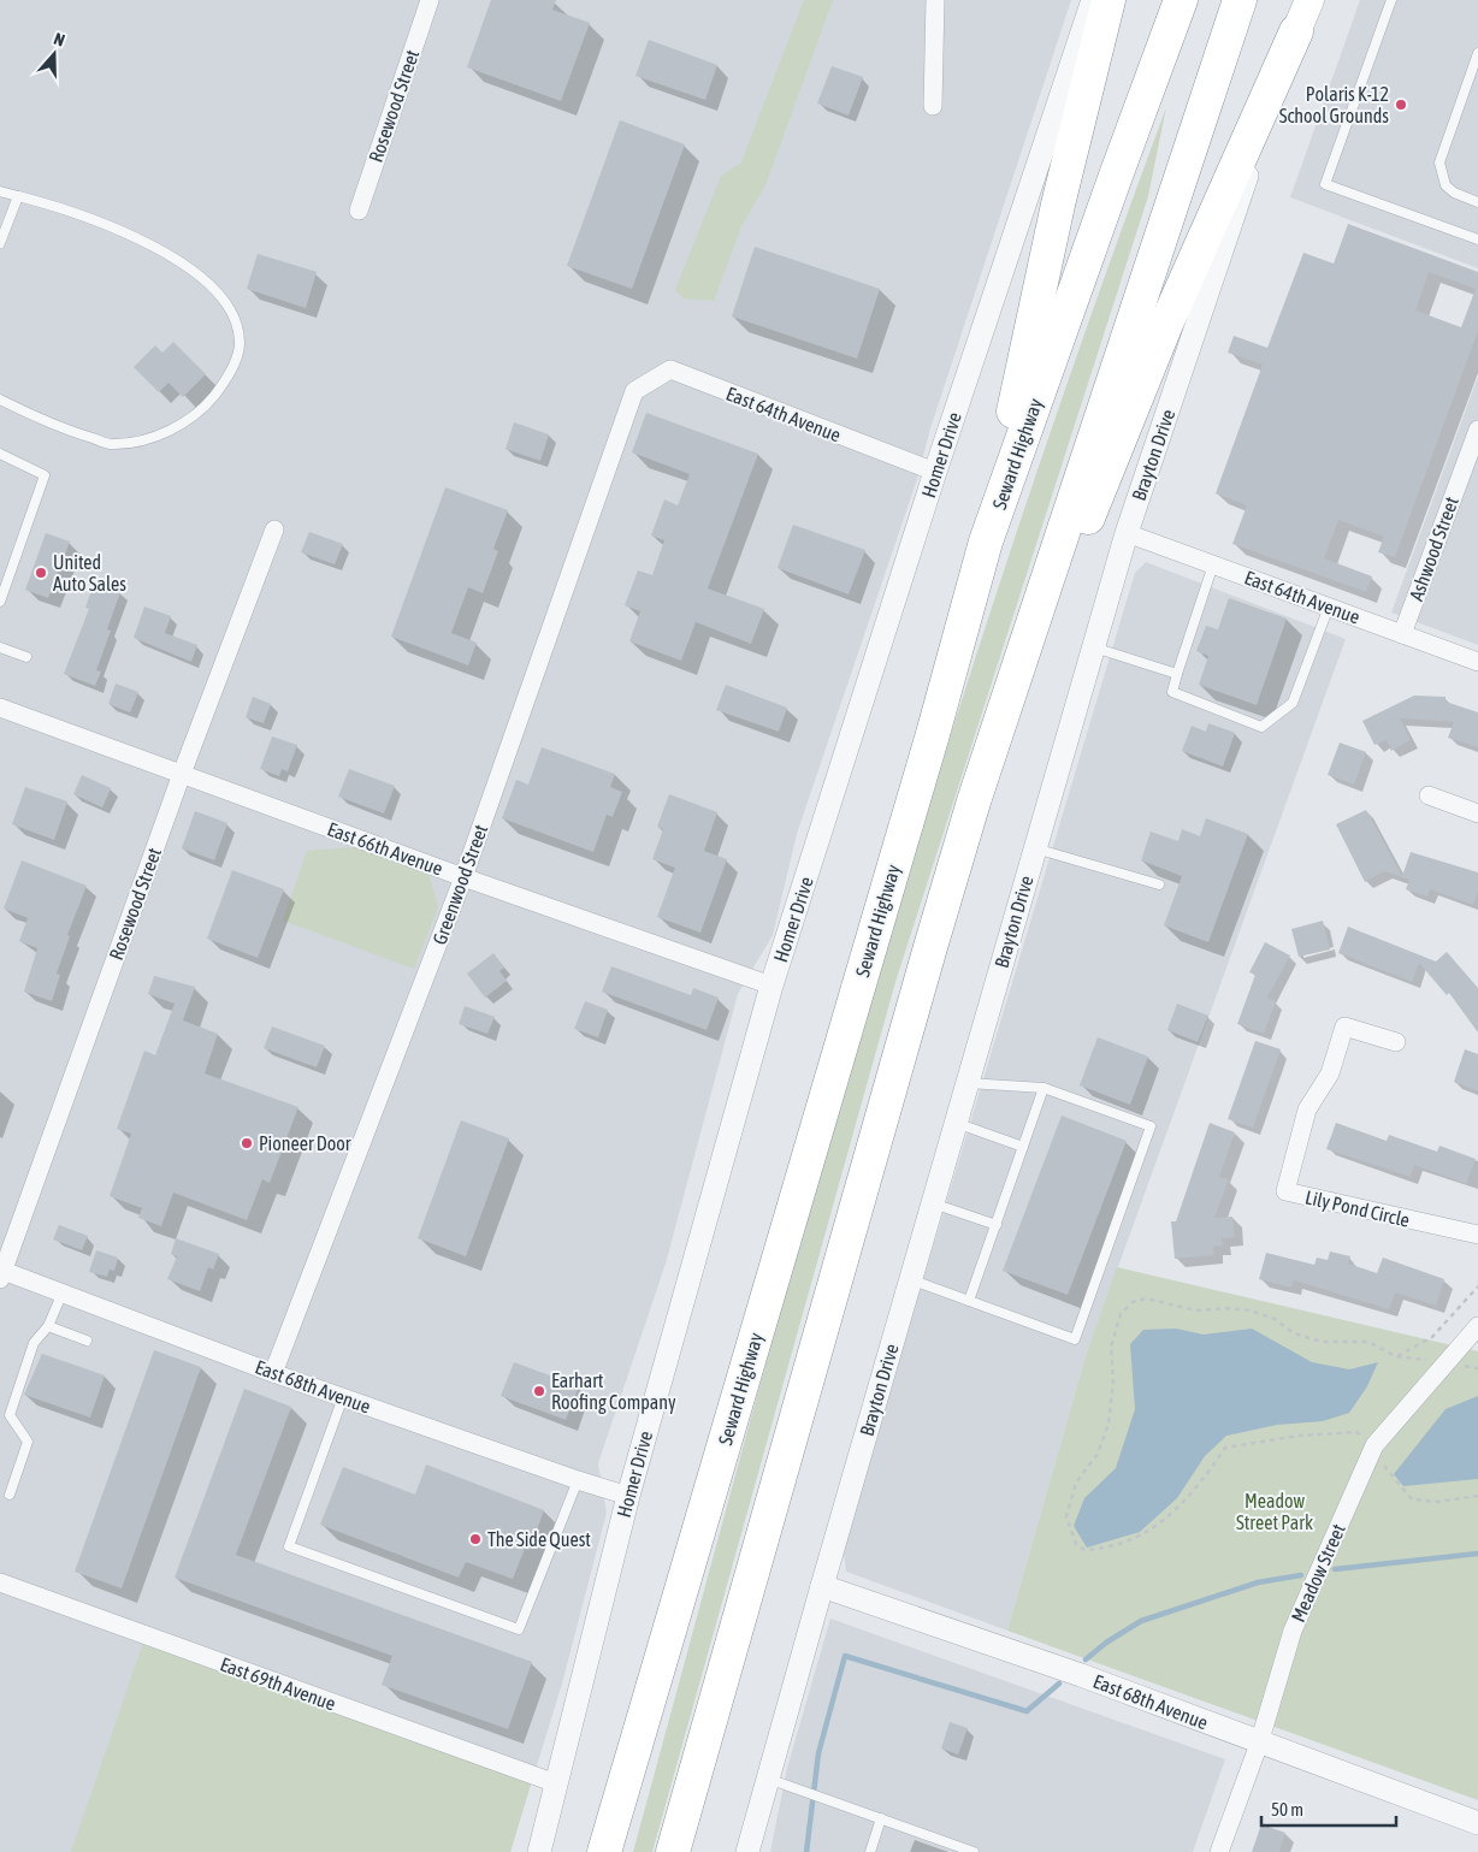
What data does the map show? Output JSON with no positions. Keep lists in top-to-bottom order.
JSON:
{
  "streets": {
    "highway": ["Seward Highway"],
    "main road": ["Brayton Drive"],
    "street": [
      "Rosewood Street",
      "East 64th Avenue",
      "Homer Drive",
      "Ashwood Street",
      "East 66th Avenue",
      "Greenwood Street",
      "Lily Pond Circle",
      "East 68th Avenue",
      "Meadow Street",
      "East 69th Avenue"
    ]
  },
  "crossings": [
    ["Rosewood Street", "East 66th Avenue"],
    ["Rosewood Street", "East 68th Avenue"],
    ["East 64th Avenue", "Homer Drive"],
    ["East 64th Avenue", "Brayton Drive"],
    ["East 64th Avenue", "Ashwood Street"],
    ["East 64th Avenue", "Greenwood Street"],
    ["Homer Drive", "East 66th Avenue"],
    ["Homer Drive", "East 68th Avenue"],
    ["Homer Drive", "East 69th Avenue"],
    ["Brayton Drive", "East 68th Avenue"],
    ["East 66th Avenue", "Greenwood Street"],
    ["Greenwood Street", "East 68th Avenue"],
    ["East 68th Avenue", "Meadow Street"]
  ],
  "parks": ["Meadow Street Park"],
  "places": [
    "Polaris K-12 School Grounds",
    "United Auto Sales",
    "Pioneer Door",
    "Earhart Roofing Company",
    "The Side Quest"
  ],
  "scale_bar": "50 m",
  "north": "top"
}
